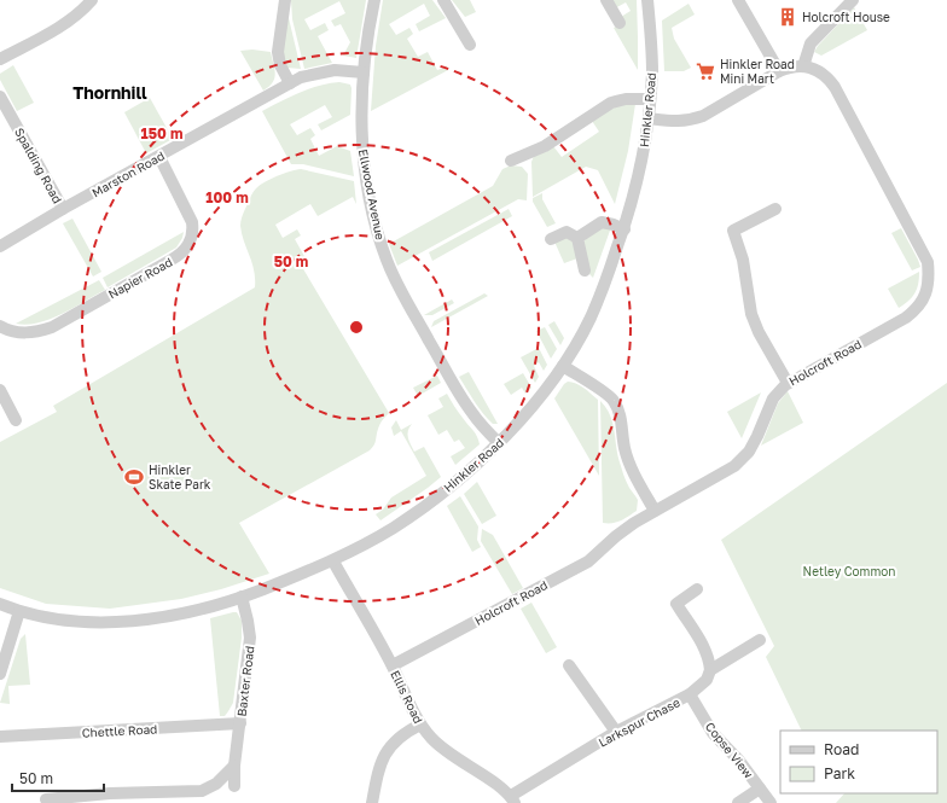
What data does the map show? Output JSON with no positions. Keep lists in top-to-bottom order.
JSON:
{
  "streets": {
    "street": [
      "Hinkler Road",
      "Spalding Road",
      "Marston Road",
      "Ellwood Avenue",
      "Napier Road",
      "Holcroft Road",
      "Baxter Road",
      "Ellis Road",
      "Larkspur Chase",
      "Chettle Road",
      "Copse View"
    ]
  },
  "crossings": [
    ["Hinkler Road", "Ellwood Avenue"],
    ["Hinkler Road", "Baxter Road"],
    ["Hinkler Road", "Ellis Road"],
    ["Spalding Road", "Marston Road"],
    ["Marston Road", "Ellwood Avenue"],
    ["Marston Road", "Napier Road"],
    ["Holcroft Road", "Ellis Road"],
    ["Baxter Road", "Chettle Road"],
    ["Ellis Road", "Larkspur Chase"],
    ["Larkspur Chase", "Copse View"]
  ],
  "districts": ["Thornhill"],
  "parks": ["Netley Common"],
  "places": {
    "building": ["Holcroft House"],
    "supermarket": ["Hinkler Road Mini Mart"],
    "sports": ["Hinkler Skate Park"]
  },
  "legend": ["Road", "Park"],
  "scale_bar": "50 m",
  "rings": ["150 m", "100 m", "50 m"]
}
